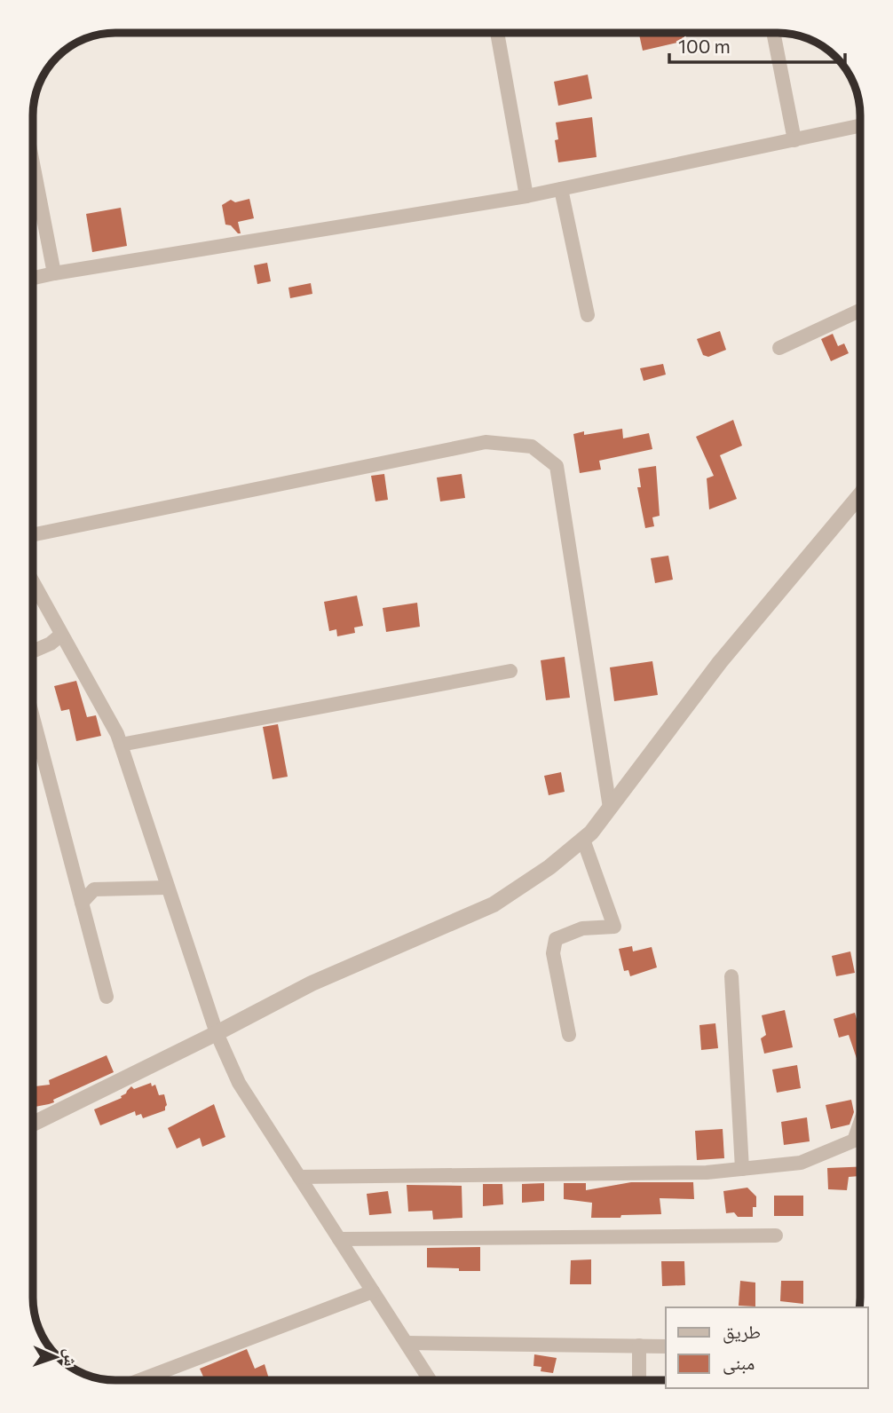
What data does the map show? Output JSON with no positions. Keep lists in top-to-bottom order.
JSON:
{
  "legend": ["طريق", "مبنى"],
  "scale_bar": "100 m",
  "north": "right"
}
